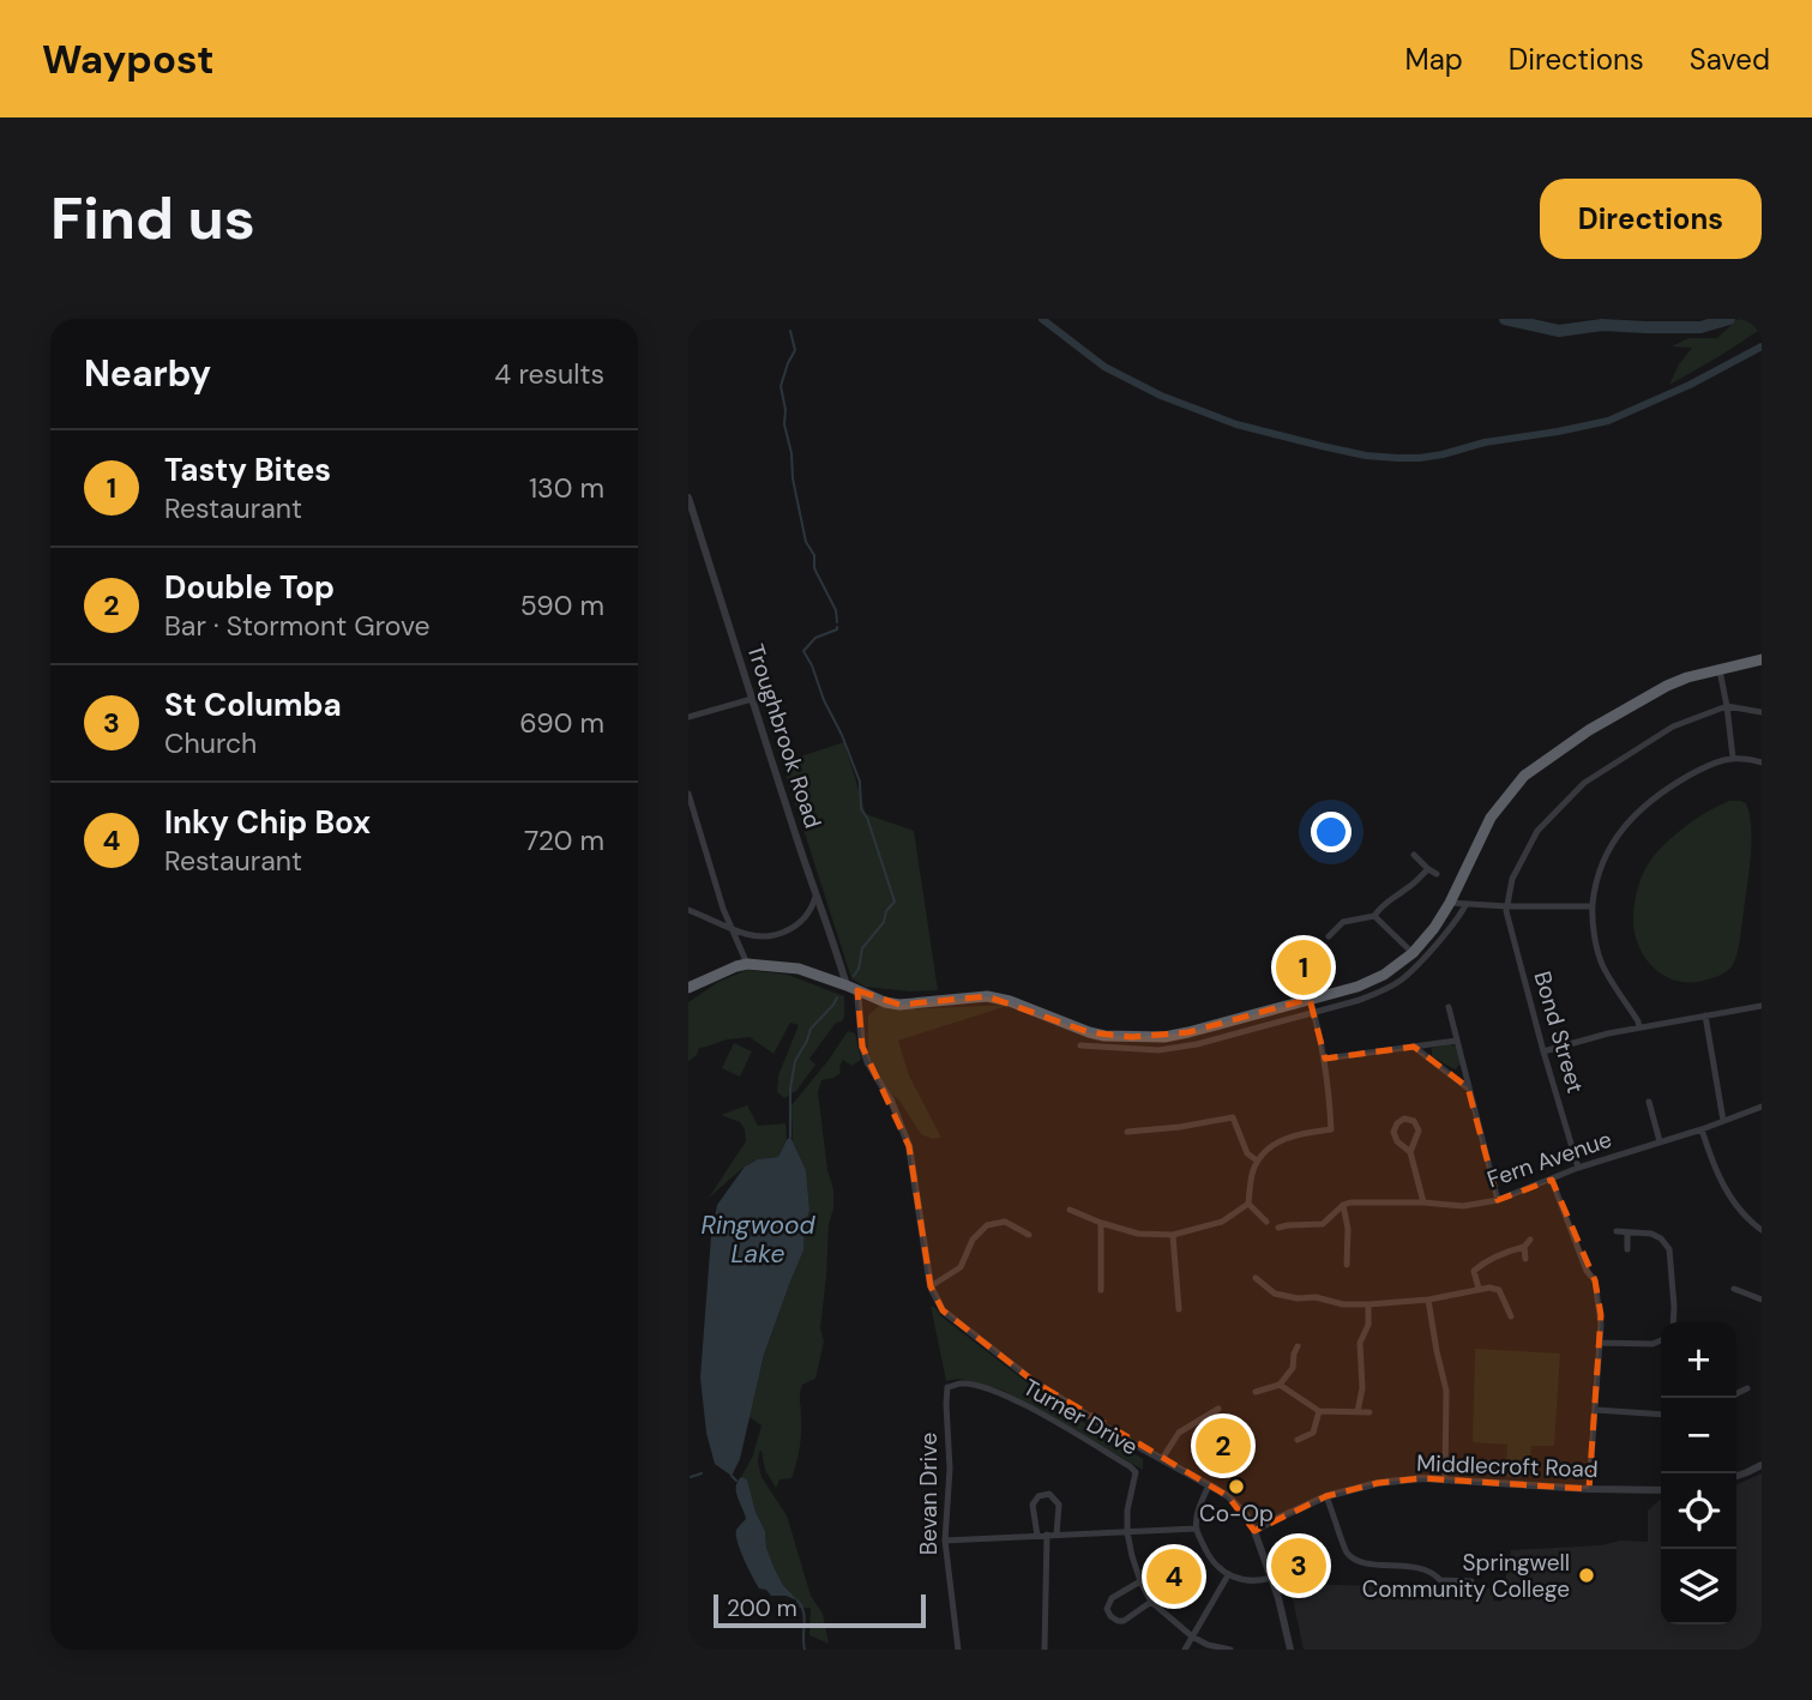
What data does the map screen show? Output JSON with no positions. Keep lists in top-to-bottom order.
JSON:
{
  "streets": {
    "street": [
      "Troughbrook Road",
      "Bond Street",
      "Fern Avenue",
      "Turner Drive",
      "Middlecroft Road",
      "Bevan Drive"
    ]
  },
  "crossings": [
    ["Bond Street", "Fern Avenue"],
    ["Turner Drive", "Bevan Drive"]
  ],
  "water": ["Ringwood Lake"],
  "places": ["Co-Op", "Springwell Community College"],
  "scale_bar": "200 m",
  "page": {
    "header": "Waypost",
    "nav": ["Map", "Directions", "Saved"],
    "buttons": "Directions",
    "title": "Find us",
    "heading": ["Nearby", "4 results"],
    "list": [
      {
        "mark": "1",
        "name": "Tasty Bites",
        "note": "Restaurant",
        "value": "130 m"
      },
      {
        "mark": "2",
        "name": "Double Top",
        "note": "Bar · Stormont Grove",
        "value": "590 m"
      },
      {
        "mark": "3",
        "name": "St Columba",
        "note": "Church",
        "value": "690 m"
      },
      {
        "mark": "4",
        "name": "Inky Chip Box",
        "note": "Restaurant",
        "value": "720 m"
      }
    ],
    "pins": [
      "1",
      "2",
      "3",
      "4"
    ],
    "map_buttons": ["+", "−"],
    "scale": "200 m"
  }
}
